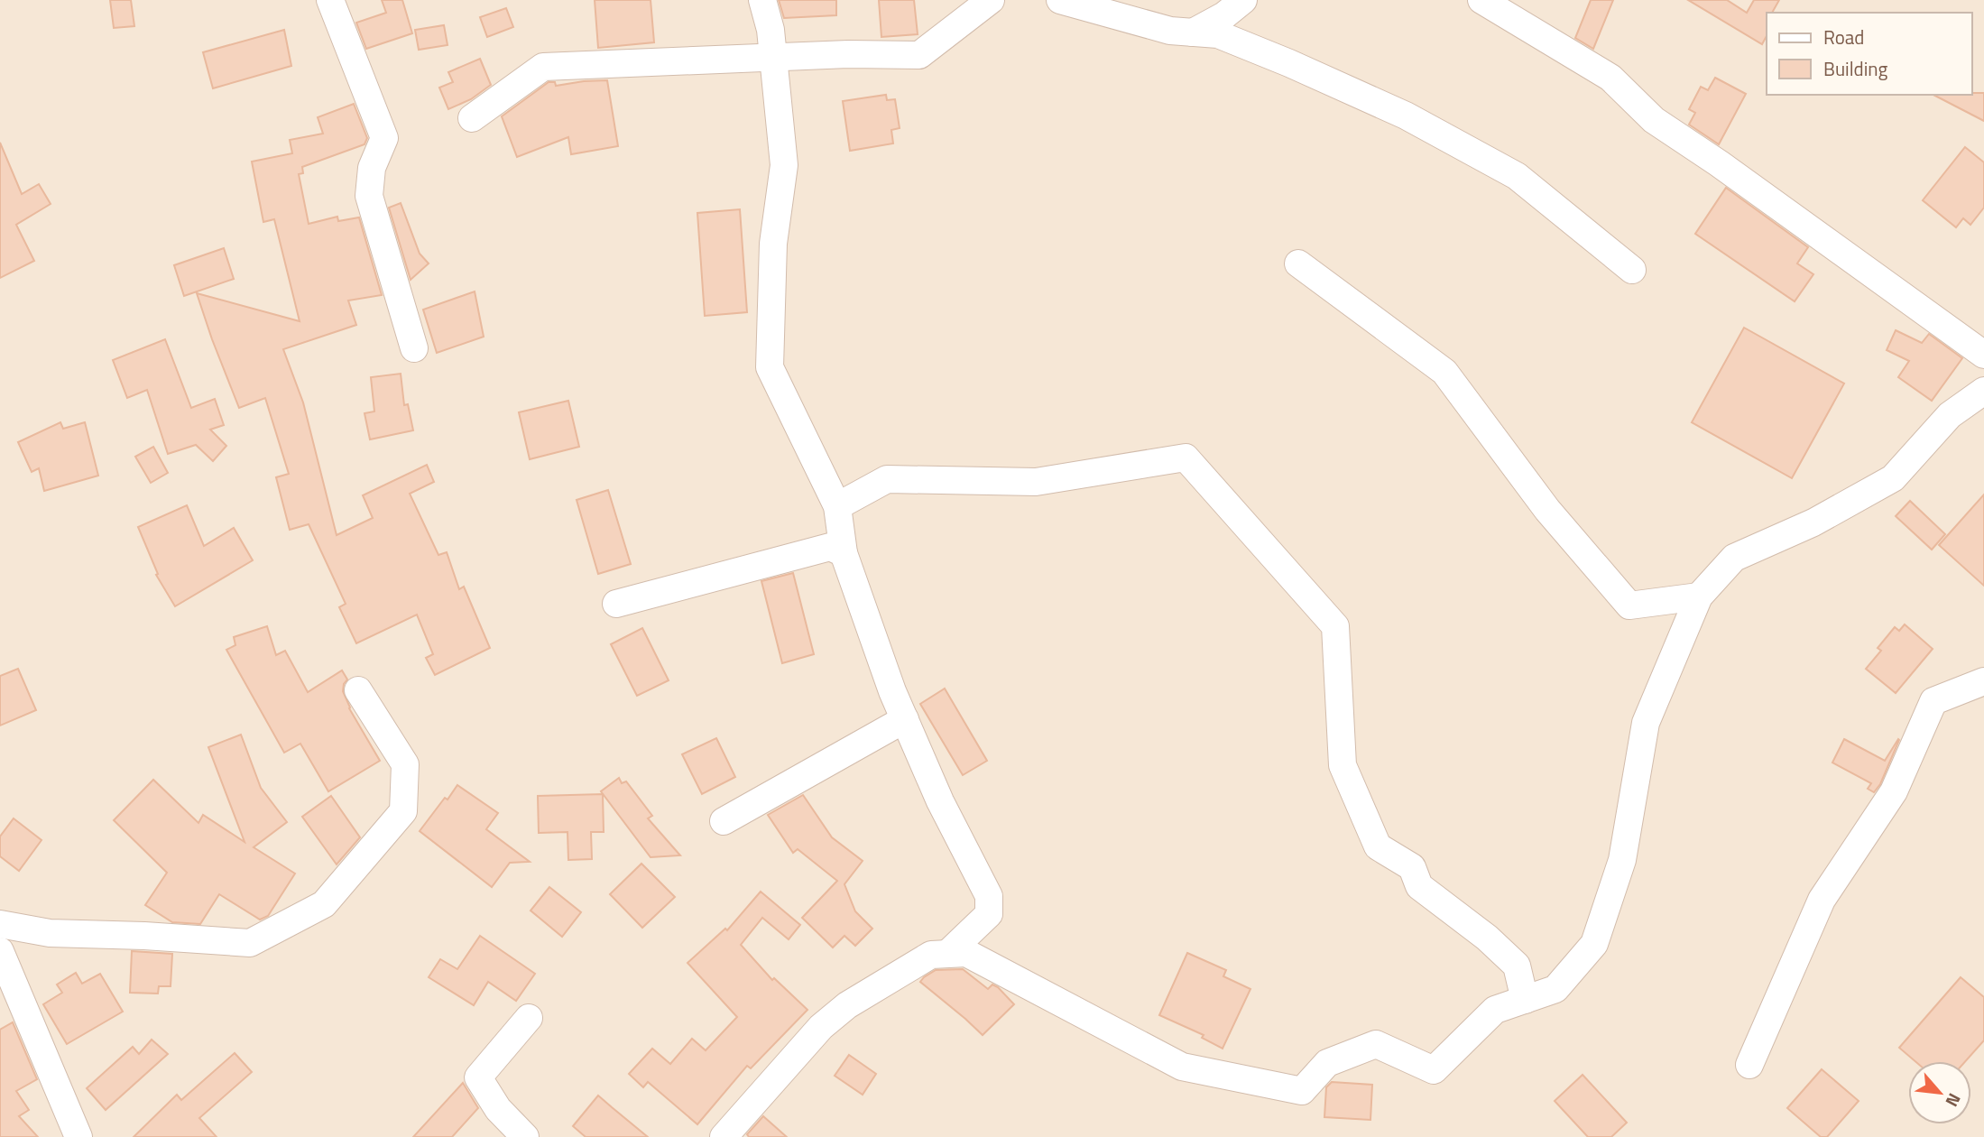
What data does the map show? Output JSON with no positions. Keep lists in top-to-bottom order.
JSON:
{
  "legend": ["Road", "Building"],
  "north": "bottom right"
}
